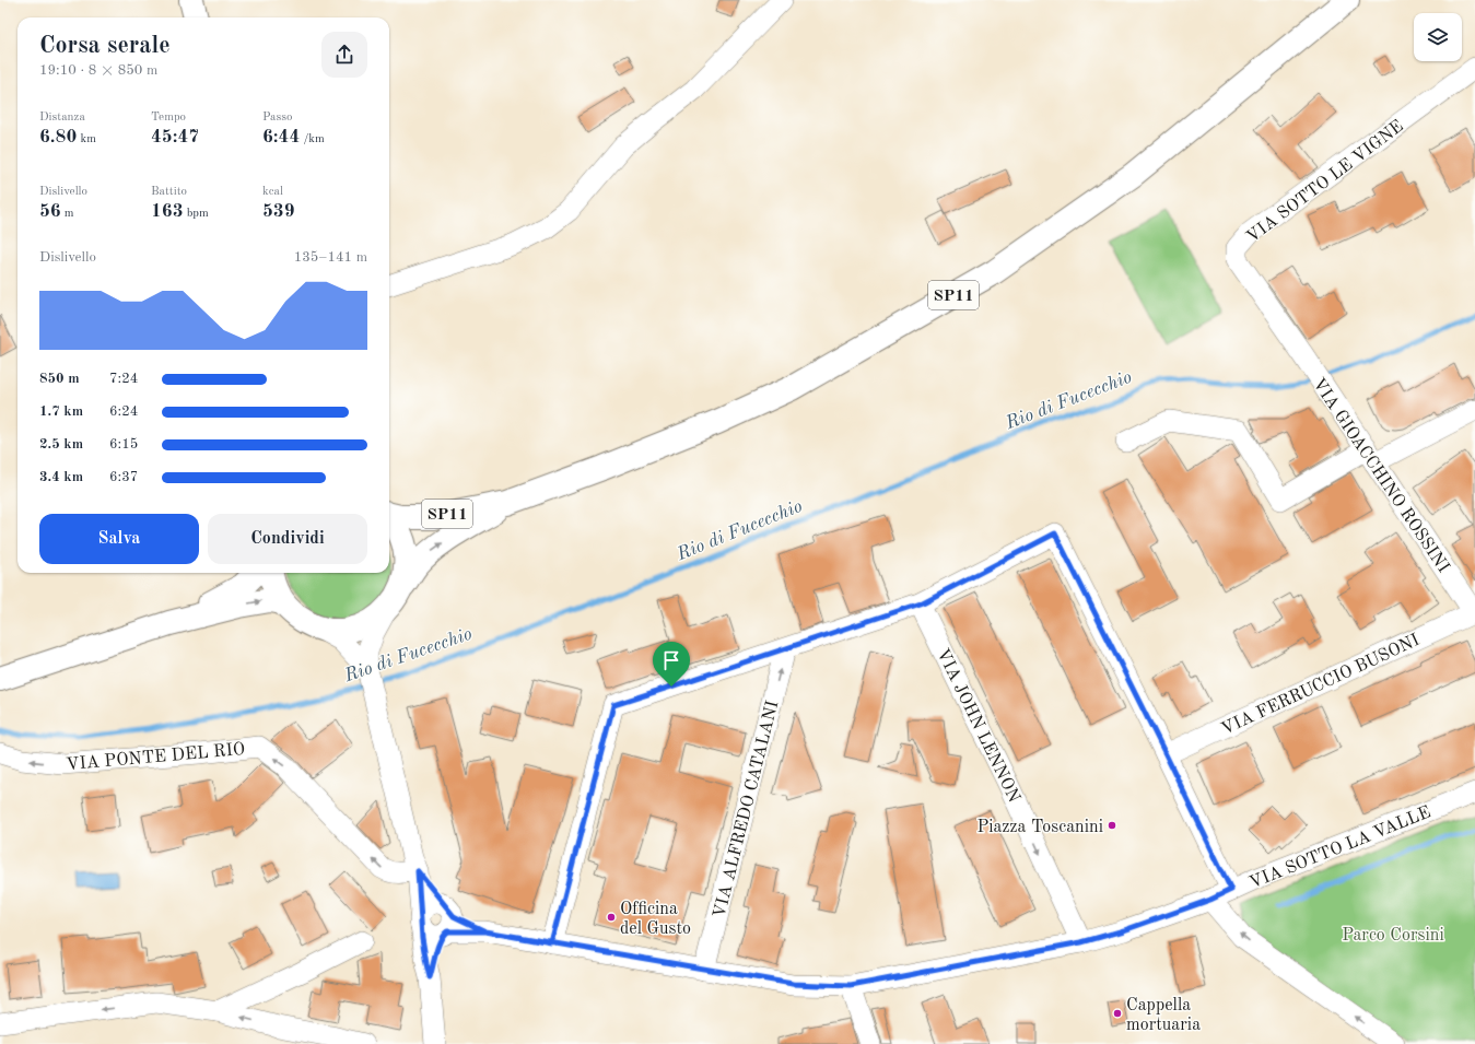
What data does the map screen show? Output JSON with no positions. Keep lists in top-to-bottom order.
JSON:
{
  "streets": {
    "main road": ["SP11"],
    "street": [
      "VIA SOTTO LE VIGNE",
      "VIA GIOACCHINO ROSSINI",
      "VIA FERRUCCIO BUSONI",
      "VIA JOHN LENNON",
      "VIA PONTE DEL RIO",
      "VIA ALFREDO CATALANI",
      "VIA SOTTO LA VALLE"
    ]
  },
  "crossings": [
    ["VIA SOTTO LE VIGNE", "VIA GIOACCHINO ROSSINI"],
    ["VIA GIOACCHINO ROSSINI", "VIA FERRUCCIO BUSONI"],
    ["VIA JOHN LENNON", "VIA SOTTO LA VALLE"],
    ["VIA PONTE DEL RIO", "VIA SOTTO LA VALLE"],
    ["VIA ALFREDO CATALANI", "VIA SOTTO LA VALLE"]
  ],
  "one_way": ["VIA PONTE DEL RIO", "VIA ALFREDO CATALANI"],
  "water": ["Rio di Fucecchio"],
  "parks": ["Parco Corsini"],
  "places": ["Piazza Toscanini", "Officina del Gusto", "Cappella mortuaria"],
  "page": {
    "heading": ["Corsa serale", "19:10 · 8 × 850 m"],
    "stats": [
      ["Distanza", "6.80 km"],
      ["Tempo", "45:47"],
      ["Passo", "6:44 /km"],
      ["Dislivello", "56 m"],
      ["Battito", "163 bpm"],
      ["kcal", "539"]
    ],
    "chart": ["Dislivello", "135–141 m"],
    "list": [
      {
        "name": "850 m",
        "note": "7:24"
      },
      {
        "name": "1.7 km",
        "note": "6:24"
      },
      {
        "name": "2.5 km",
        "note": "6:15"
      },
      {
        "name": "3.4 km",
        "note": "6:37"
      }
    ],
    "buttons": ["Salva", "Condividi"]
  }
}
